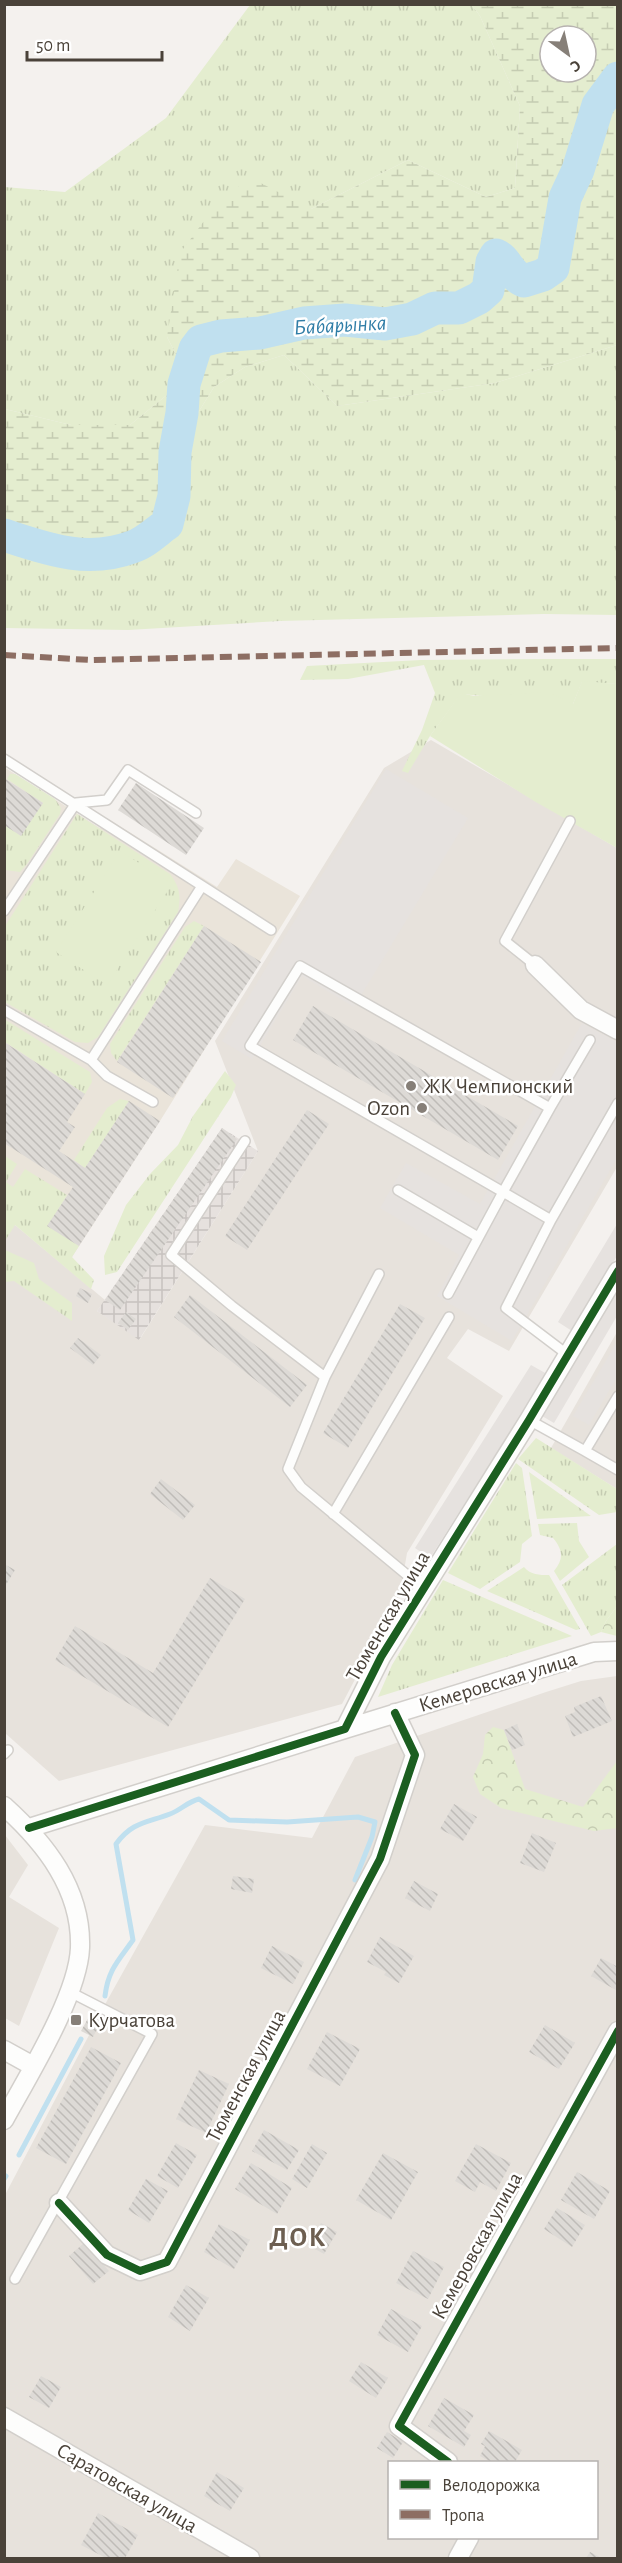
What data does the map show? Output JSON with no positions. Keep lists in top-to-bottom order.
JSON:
{
  "streets": {
    "street": ["Тюменская улица", "Кемеровская улица", "Саратовская улица"]
  },
  "crossings": [
    ["Тюменская улица", "Кемеровская улица"]
  ],
  "districts": ["ДОК"],
  "water": ["Бабарынка"],
  "places": {
    "other": ["ЖК Чемпионский", "Ozon"],
    "transit": ["Курчатова"]
  },
  "legend": ["Велодорожка", "Тропа"],
  "scale_bar": "50 m",
  "north": "bottom right"
}
